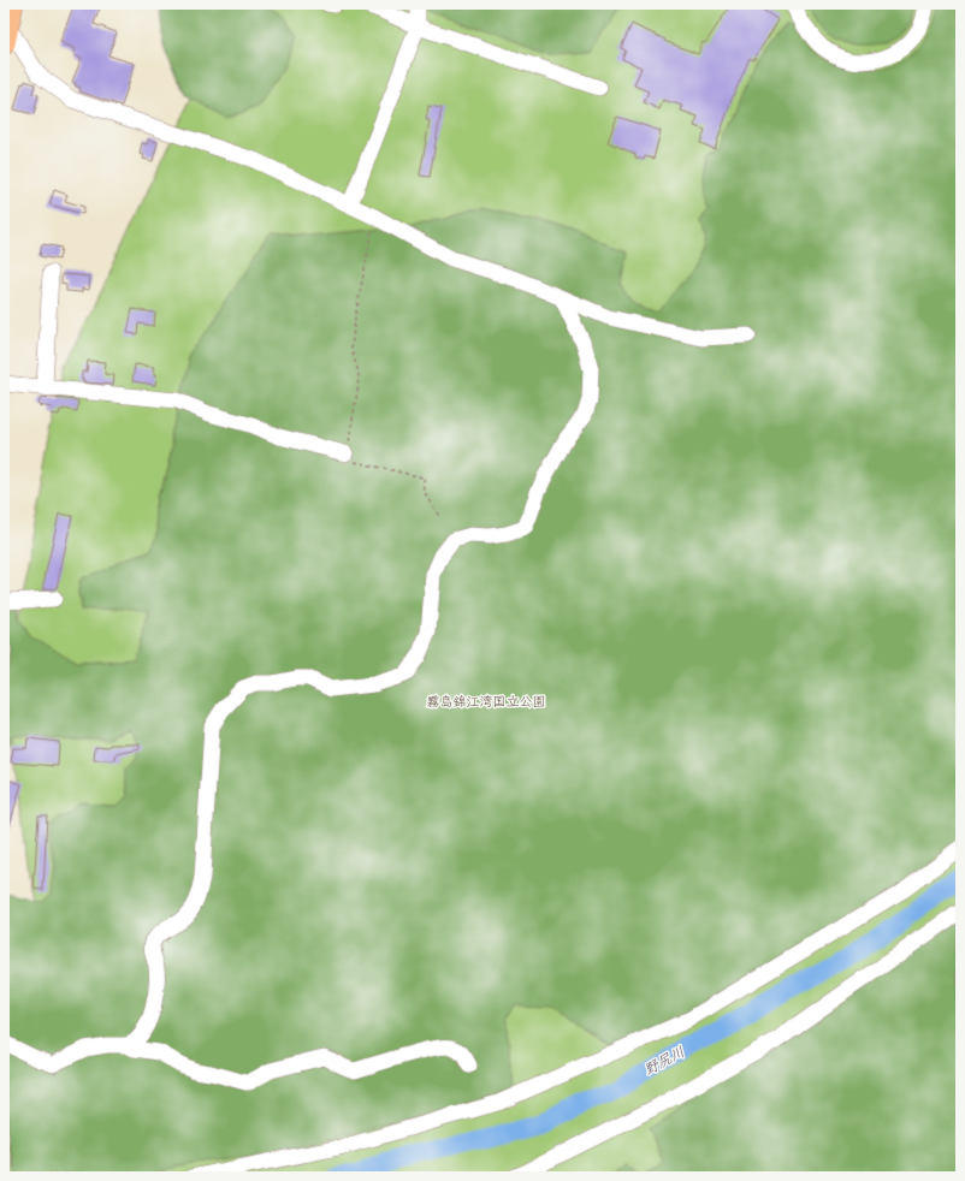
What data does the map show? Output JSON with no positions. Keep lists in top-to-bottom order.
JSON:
{
  "water": ["野尻川"],
  "parks": ["霧島錦江湾国立公園"]
}
